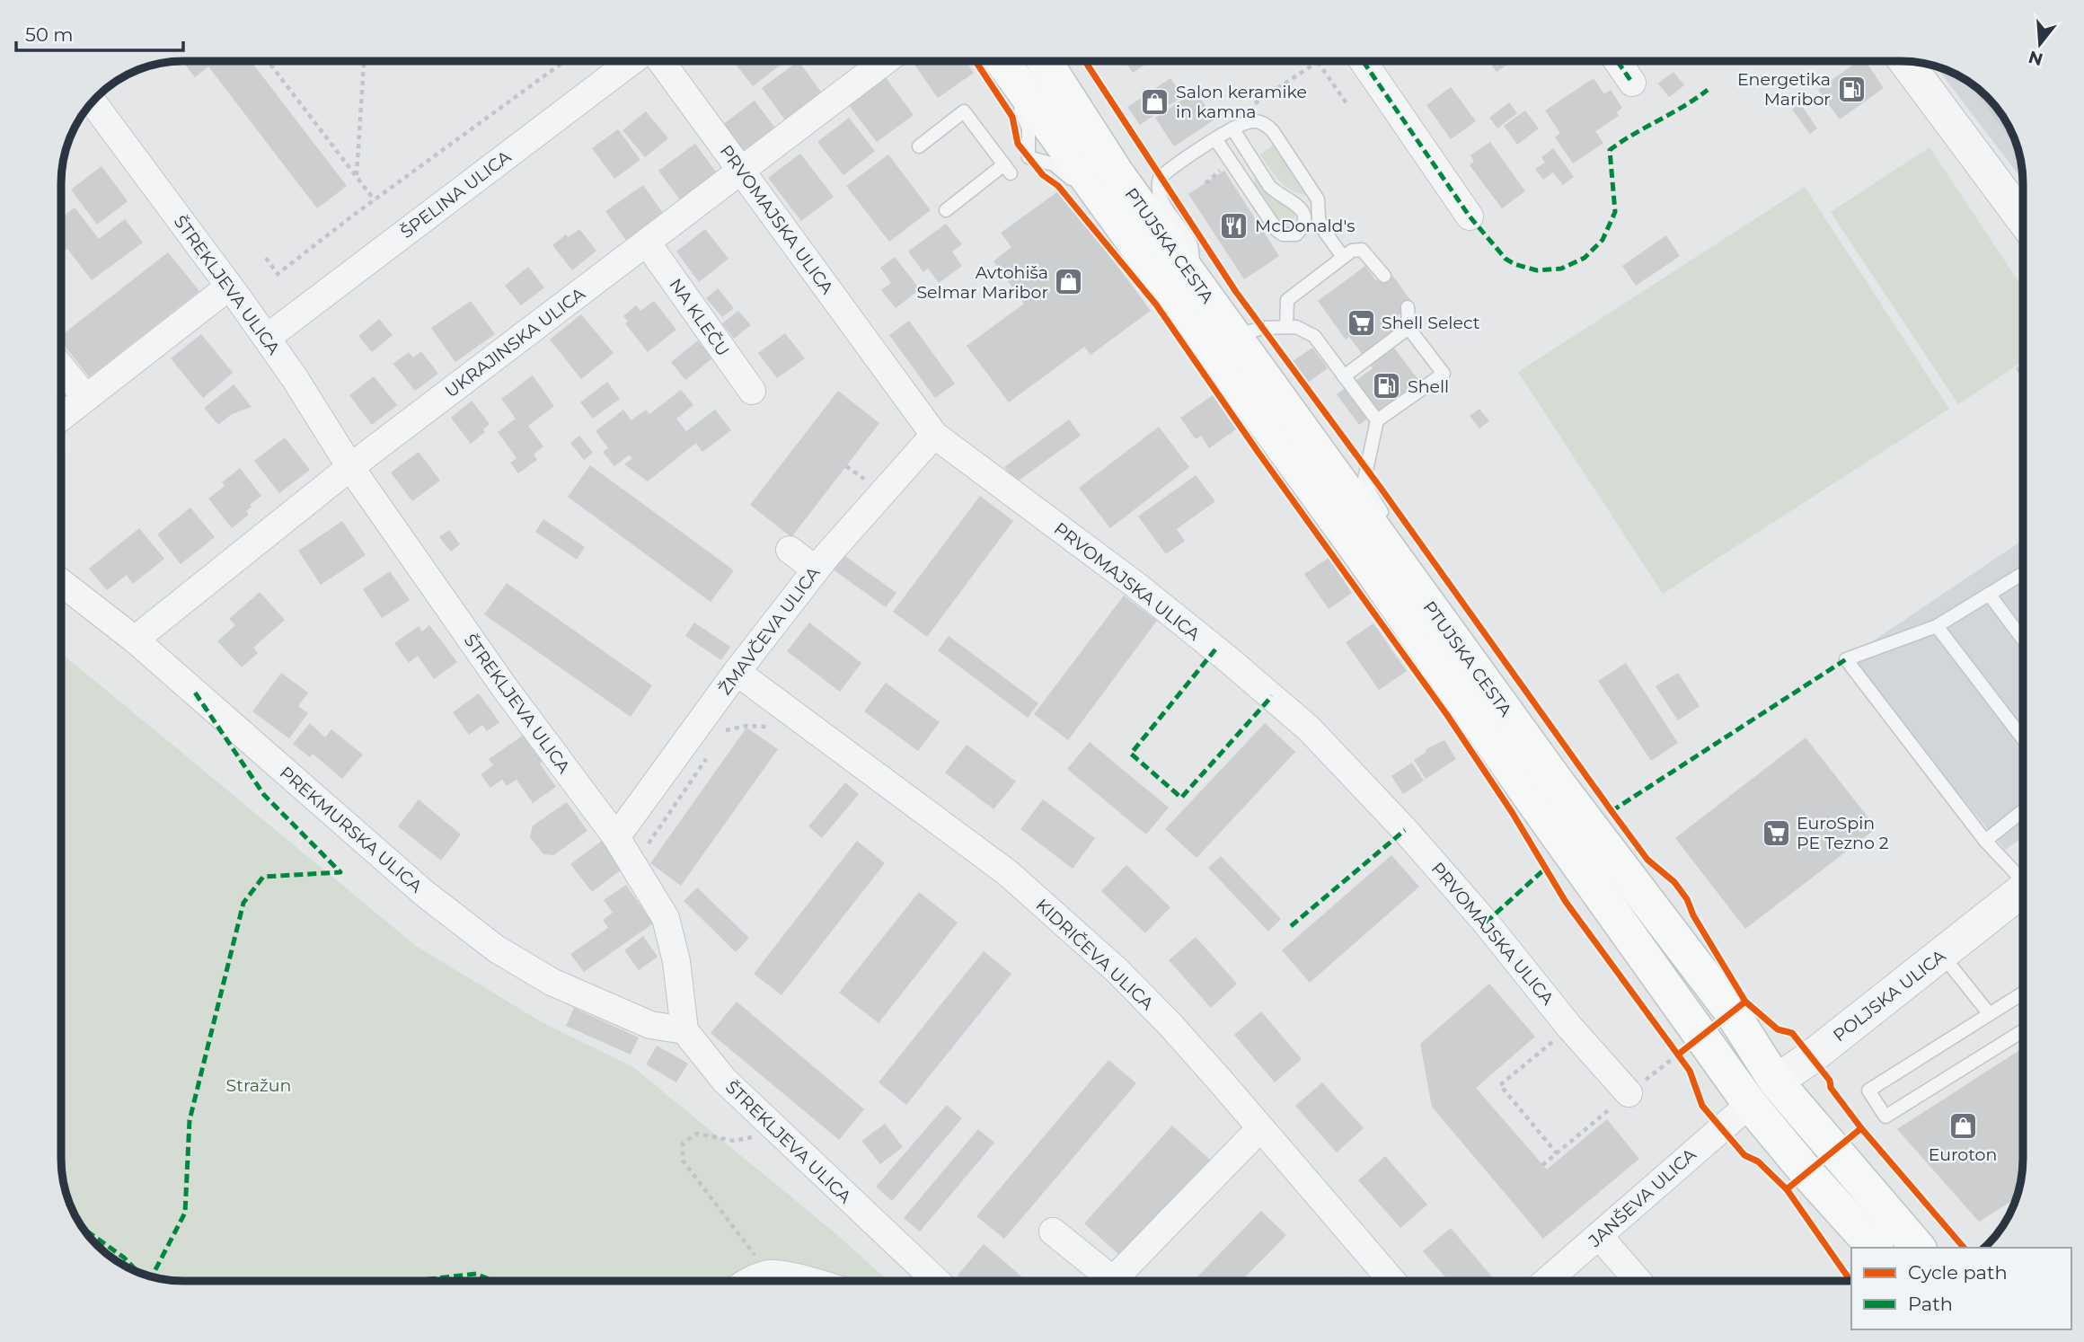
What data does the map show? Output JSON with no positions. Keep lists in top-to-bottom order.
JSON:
{
  "streets": {
    "main road": ["PTUJSKA CESTA", "POLJSKA ULICA"],
    "street": [
      "ŠPELINA ULICA",
      "PRVOMAJSKA ULICA",
      "ŠTREKLJEVA ULICA",
      "NA KLEČU",
      "UKRAJINSKA ULICA",
      "ŽMAVČEVA ULICA",
      "PREKMURSKA ULICA",
      "KIDRIČEVA ULICA",
      "JANŠEVA ULICA"
    ]
  },
  "crossings": [
    ["ŠPELINA ULICA", "ŠTREKLJEVA ULICA"],
    ["PRVOMAJSKA ULICA", "UKRAJINSKA ULICA"],
    ["PRVOMAJSKA ULICA", "ŽMAVČEVA ULICA"],
    ["PTUJSKA CESTA", "POLJSKA ULICA"],
    ["PTUJSKA CESTA", "JANŠEVA ULICA"],
    ["ŠTREKLJEVA ULICA", "UKRAJINSKA ULICA"],
    ["ŠTREKLJEVA ULICA", "ŽMAVČEVA ULICA"],
    ["ŠTREKLJEVA ULICA", "PREKMURSKA ULICA"],
    ["NA KLEČU", "UKRAJINSKA ULICA"],
    ["UKRAJINSKA ULICA", "PREKMURSKA ULICA"],
    ["ŽMAVČEVA ULICA", "KIDRIČEVA ULICA"],
    ["POLJSKA ULICA", "JANŠEVA ULICA"]
  ],
  "parks": ["Stražun"],
  "places": {
    "fuel station": ["Energetika Maribor", "Shell"],
    "shop": ["Salon keramike in kamna", "Avtohiša Selmar Maribor", "Euroton"],
    "restaurant": ["McDonald's"],
    "supermarket": ["Shell Select", "EuroSpin PE Tezno 2"]
  },
  "legend": ["Cycle path", "Path"],
  "scale_bar": "50 m",
  "north": "bottom"
}
